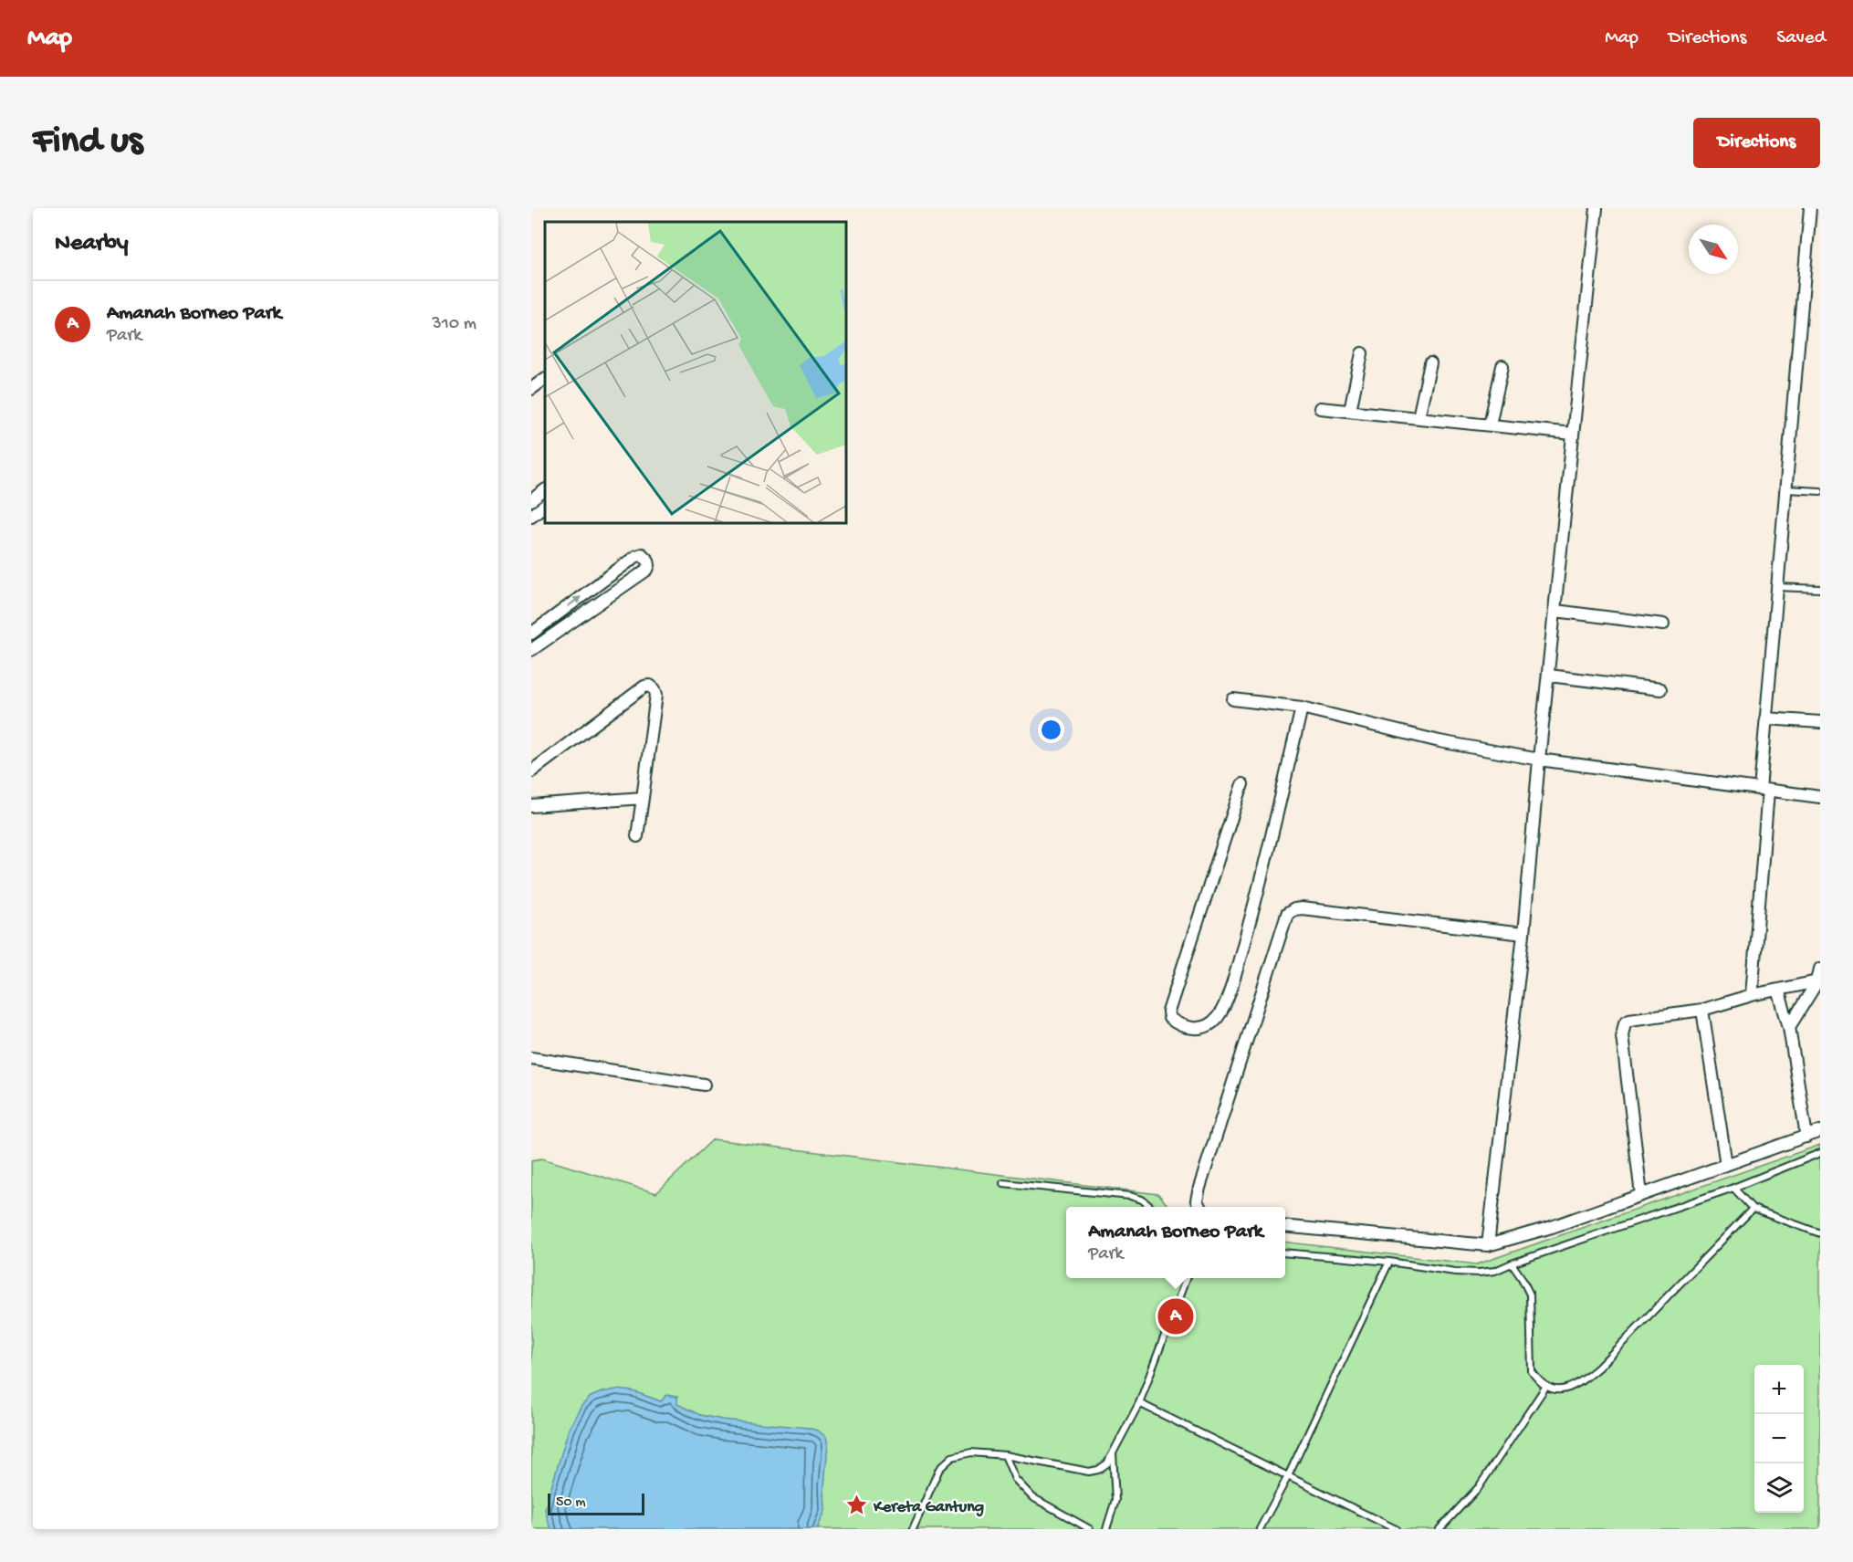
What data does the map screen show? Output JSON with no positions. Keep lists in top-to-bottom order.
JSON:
{
  "places": {
    "place": ["Kereta Gantung"]
  },
  "scale_bar": "50 m",
  "north": "bottom right",
  "page": {
    "header": "Map",
    "nav": ["Map", "Directions", "Saved"],
    "buttons": "Directions",
    "title": "Find us",
    "heading": "Nearby",
    "list": [
      {
        "mark": "A",
        "name": "Amanah Borneo Park",
        "note": "Park",
        "value": "310 m"
      }
    ],
    "popup": ["Amanah Borneo Park", "Park"],
    "pins": "A",
    "map_buttons": ["+", "−"],
    "scale": "50 m"
  }
}
